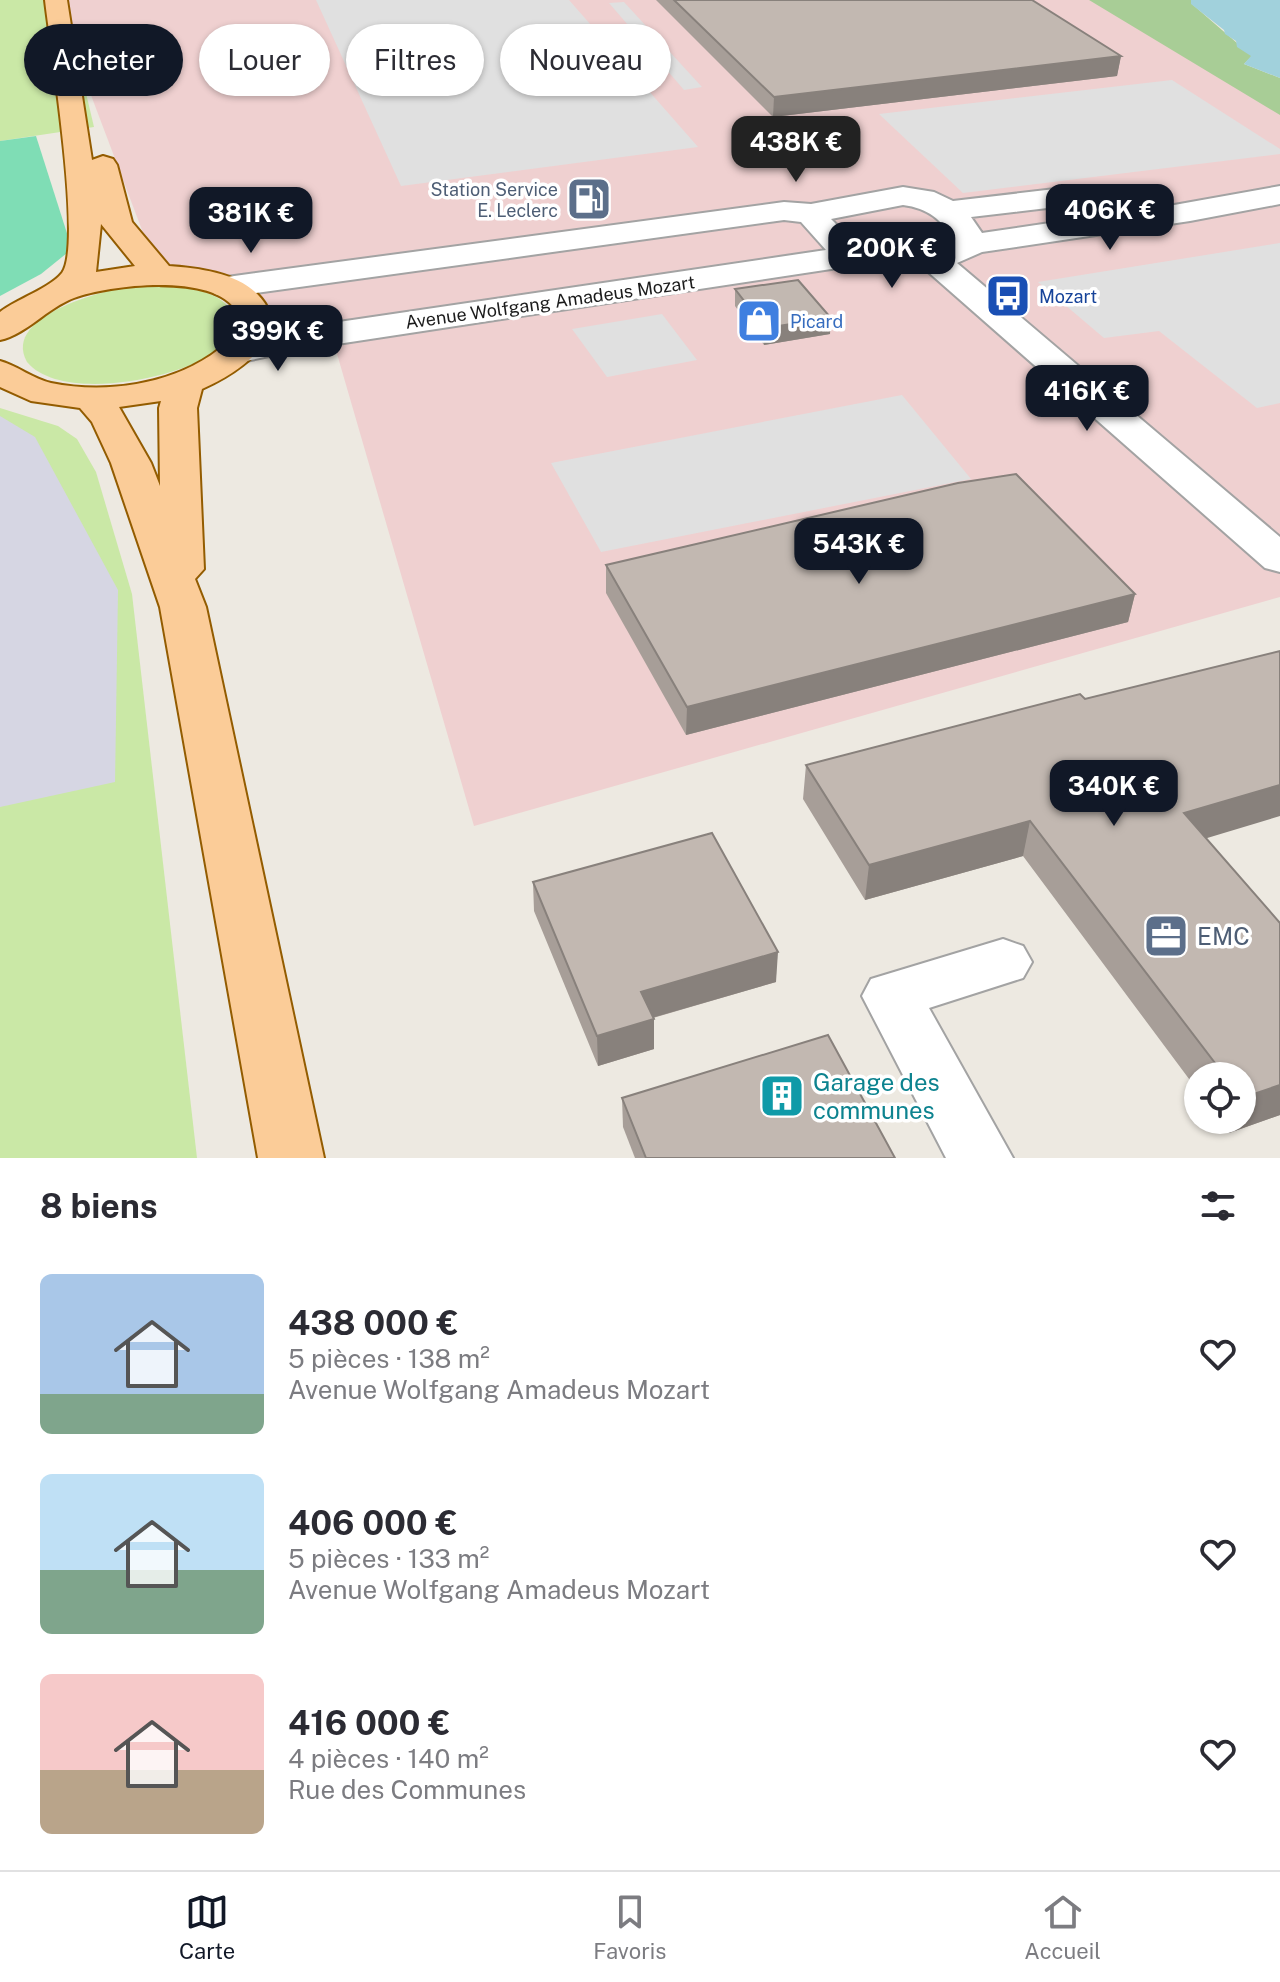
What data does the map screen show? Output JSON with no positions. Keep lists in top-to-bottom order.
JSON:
{
  "streets": {
    "street": ["Avenue Wolfgang Amadeus Mozart"]
  },
  "places": {
    "fuel station": ["Station Service E. Leclerc"],
    "bus stop": ["Mozart"],
    "shop": ["Picard"],
    "office": ["EMC"],
    "building": ["Garage des communes"]
  },
  "page": {
    "chip": [
      "Acheter",
      "Louer",
      "Filtres",
      "Nouveau"
    ],
    "price": [
      "438K €",
      "406K €",
      "381K €",
      "200K €",
      "399K €",
      "416K €",
      "543K €",
      "340K €"
    ],
    "heading": "8 biens",
    "list": [
      {
        "name": "438 000 €",
        "note": "5 pièces · 138 m² · Avenue Wolfgang Amadeus Mozart"
      },
      {
        "name": "406 000 €",
        "note": "5 pièces · 133 m² · Avenue Wolfgang Amadeus Mozart"
      },
      {
        "name": "416 000 €",
        "note": "4 pièces · 140 m² · Rue des Communes"
      }
    ],
    "tabs": ["Carte", "Favoris", "Accueil"]
  }
}
